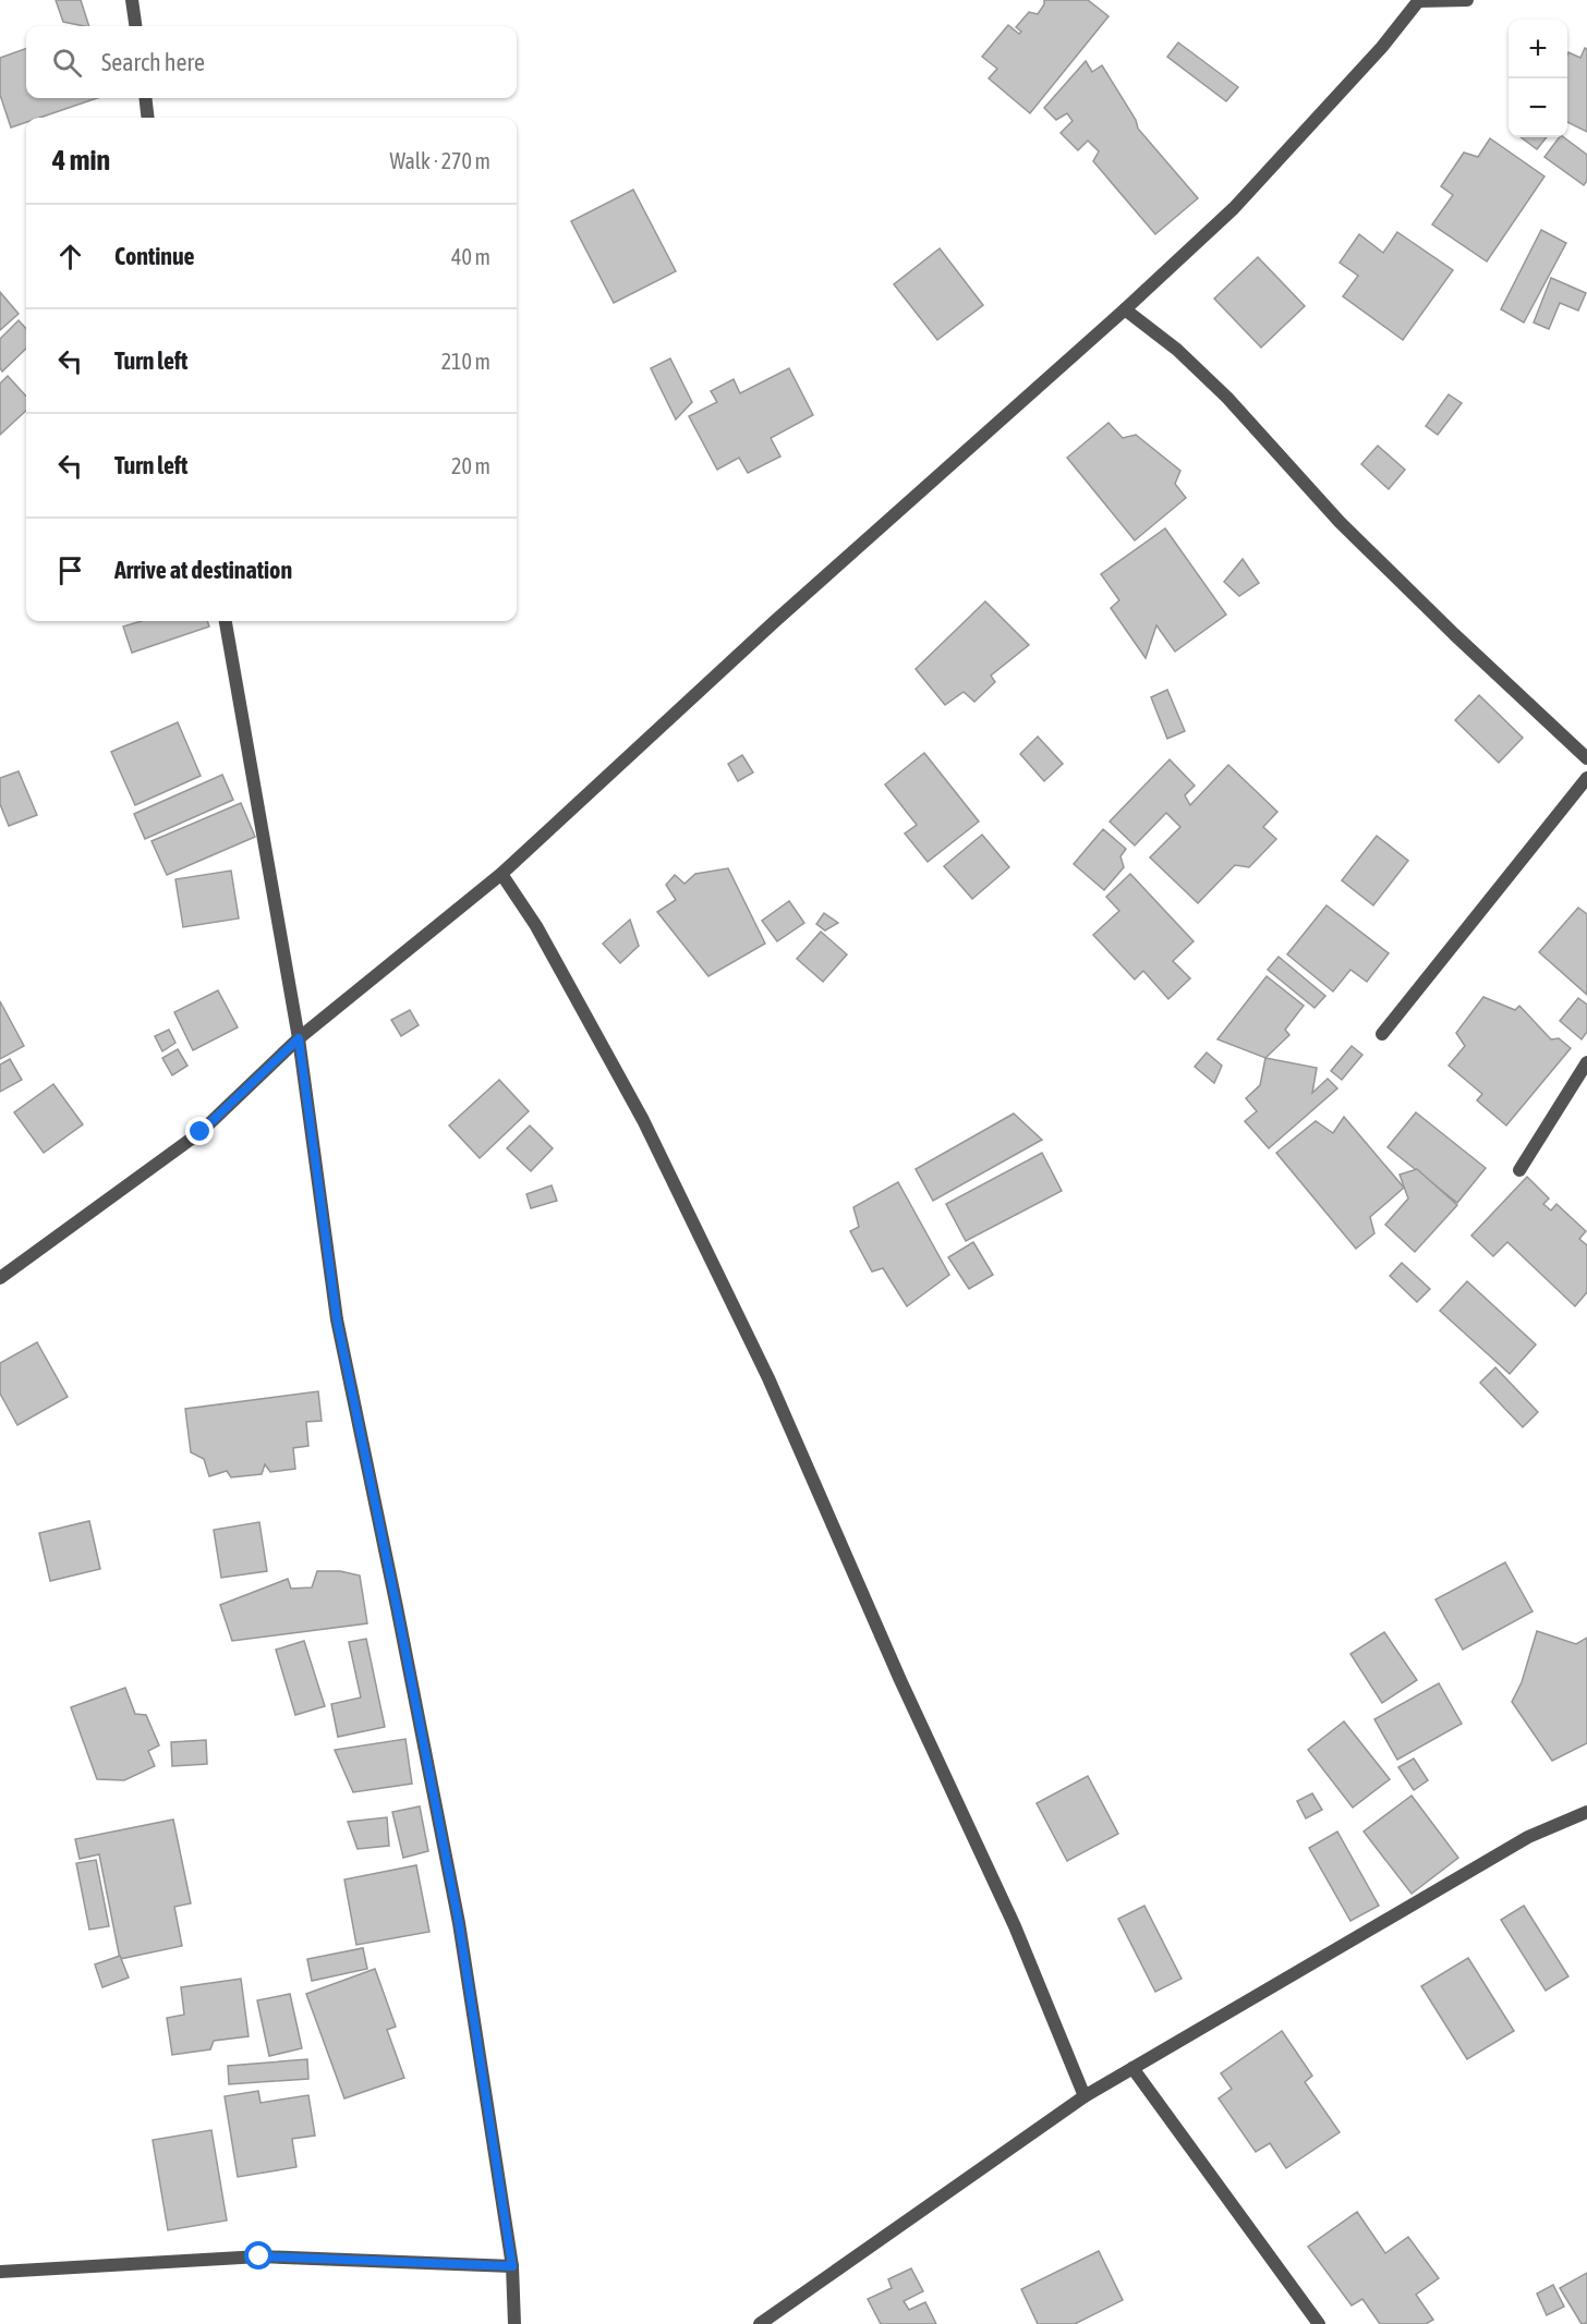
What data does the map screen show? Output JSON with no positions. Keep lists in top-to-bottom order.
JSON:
{
  "page": {
    "map_buttons": ["+", "−"],
    "search": "Search here",
    "heading": ["4 min", "Walk · 270 m"],
    "list": [
      ["Continue", "40 m"],
      ["Turn left", "210 m"],
      ["Turn left", "20 m"],
      "Arrive at destination"
    ]
  }
}
